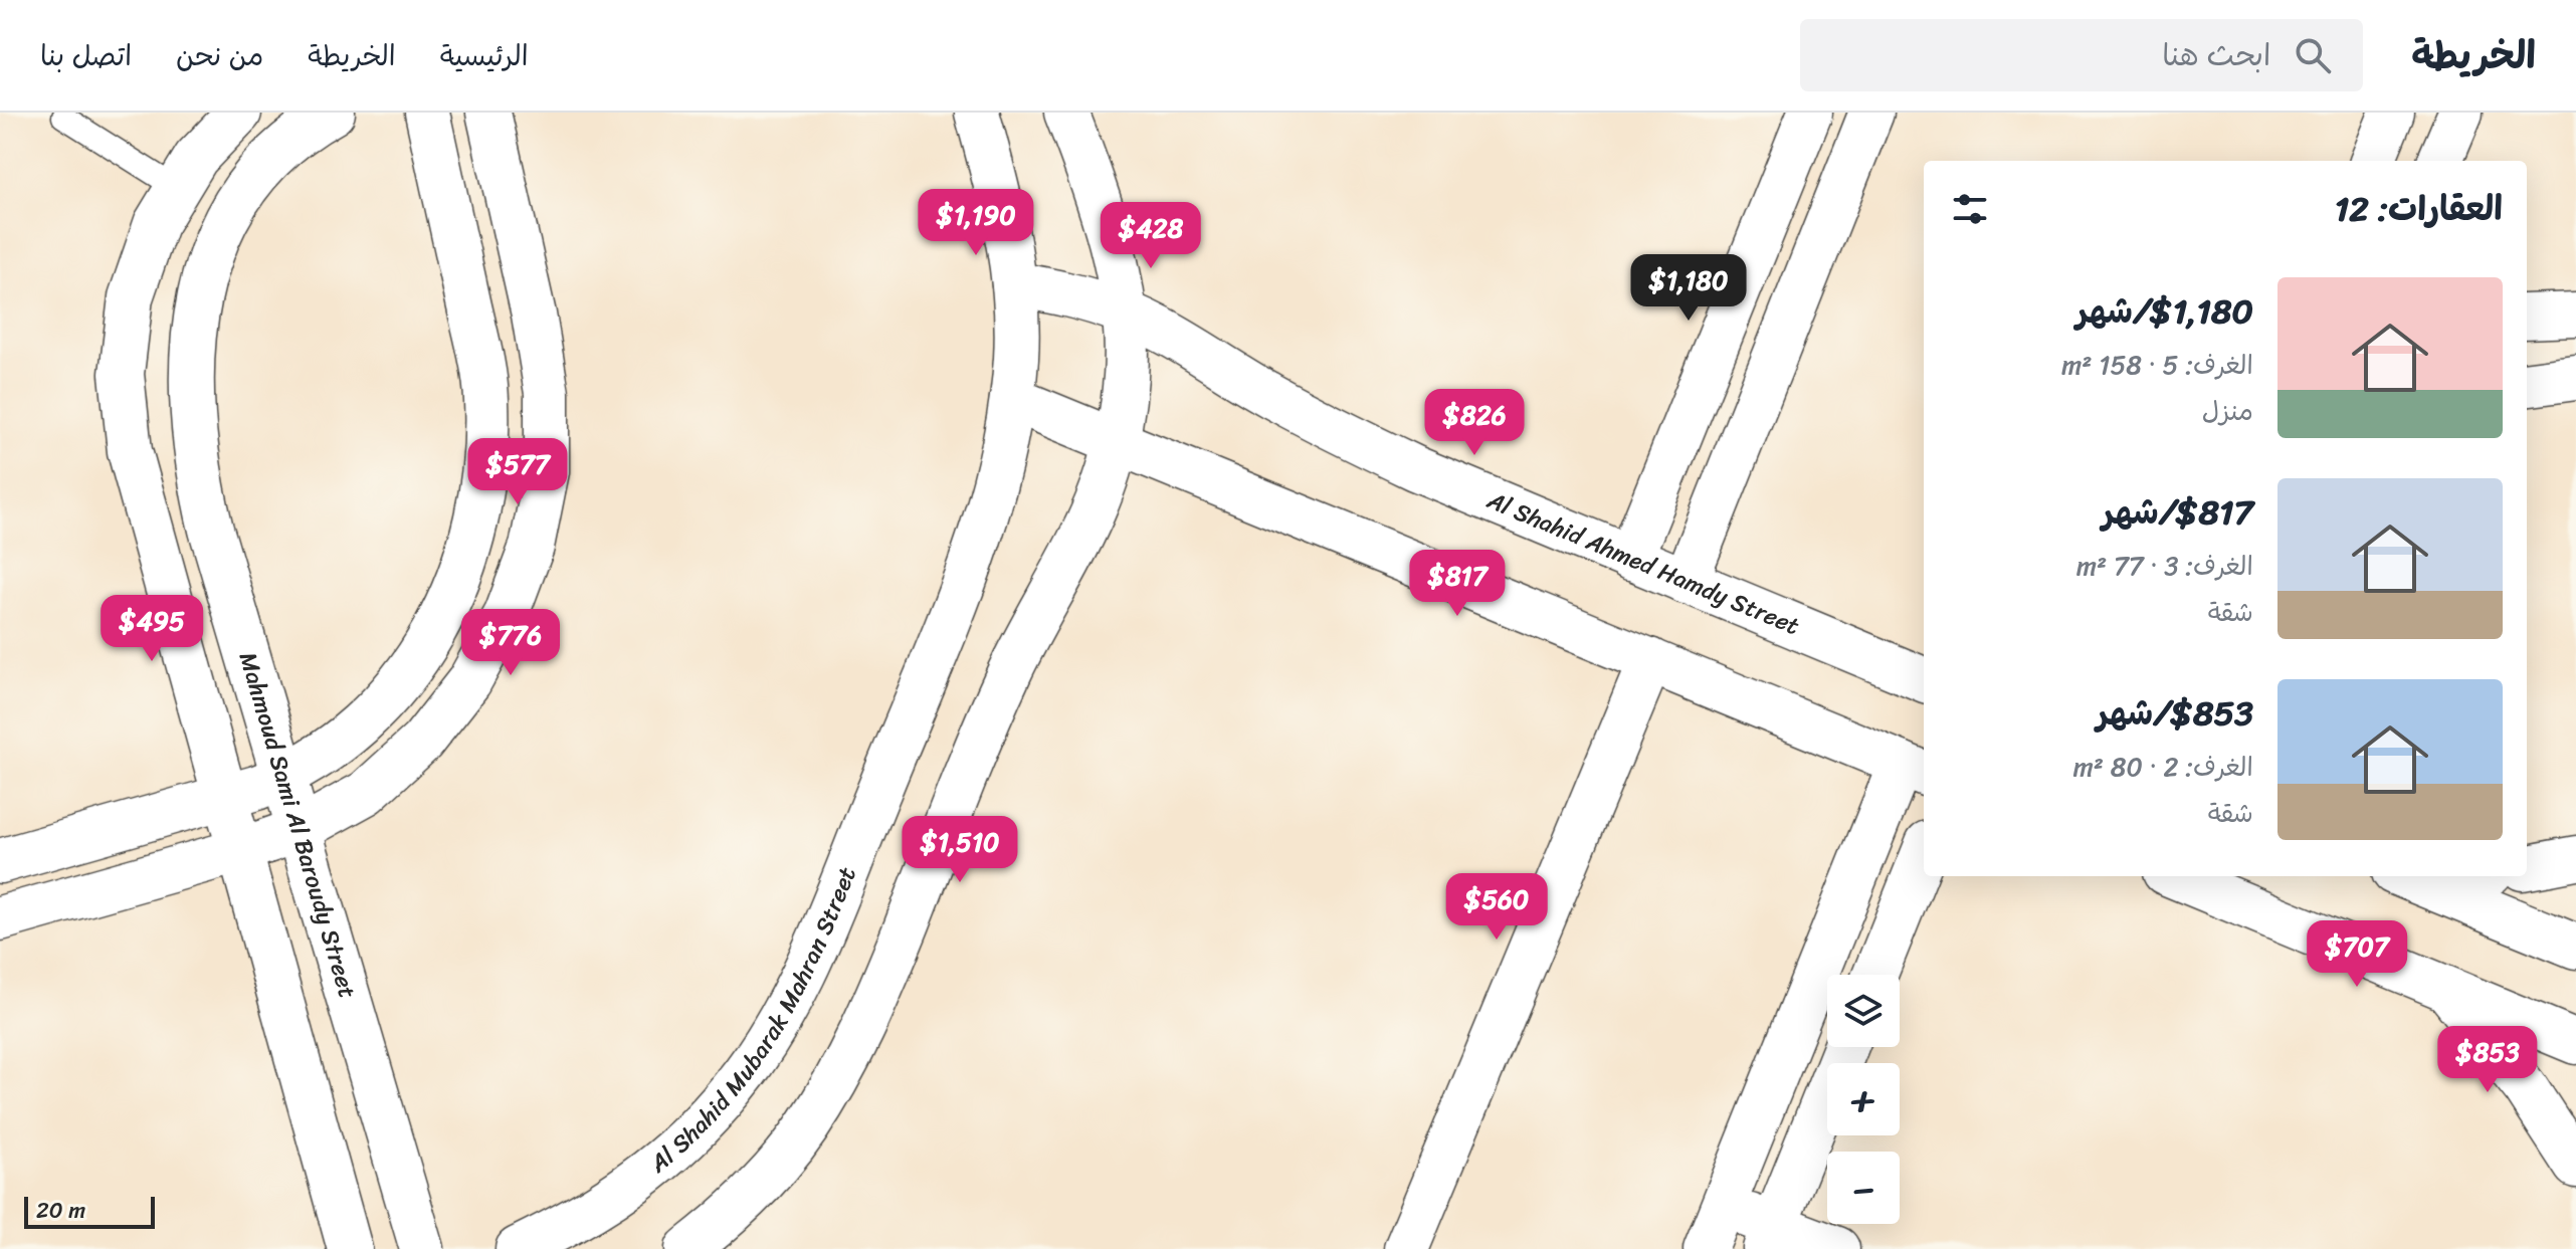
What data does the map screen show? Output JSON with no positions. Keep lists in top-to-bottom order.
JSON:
{
  "streets": {
    "street": ["Al Shahid Ahmed Hamdy Street", "Mahmoud Sami Al Baroudy Street", "Al Shahid Mubarak Mahran Street"]
  },
  "crossings": [
    ["Al Shahid Ahmed Hamdy Street", "Al Shahid Mubarak Mahran Street"]
  ],
  "scale_bar": "20 m",
  "page": {
    "header": "الخريطة",
    "search": "ابحث هنا",
    "nav": [
      "الرئيسية",
      "الخريطة",
      "من نحن",
      "اتصل بنا"
    ],
    "heading": "العقارات: 12",
    "price": [
      "$1,190",
      "$428",
      "$1,180",
      "$826",
      "$577",
      "$817",
      "$495",
      "$776",
      "$1,510",
      "$560",
      "$707",
      "$853"
    ],
    "list": [
      {
        "name": "$1,180/شهر",
        "note": "الغرف: 5 · 158 m² · منزل"
      },
      {
        "name": "$817/شهر",
        "note": "الغرف: 3 · 77 m² · شقة"
      },
      {
        "name": "$853/شهر",
        "note": "الغرف: 2 · 80 m² · شقة"
      }
    ],
    "map_buttons": ["+", "−"],
    "scale": "20 m"
  }
}
